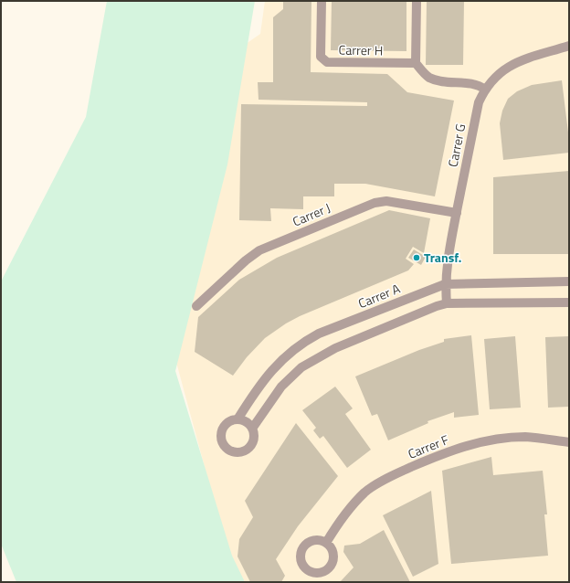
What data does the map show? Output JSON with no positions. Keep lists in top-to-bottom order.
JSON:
{
  "streets": {
    "street": [
      "Carrer H",
      "Carrer G",
      "Carrer J",
      "Carrer A",
      "Carrer F"
    ]
  },
  "crossings": [
    ["Carrer G", "Carrer J"],
    ["Carrer G", "Carrer A"]
  ],
  "places": ["Transf."]
}
